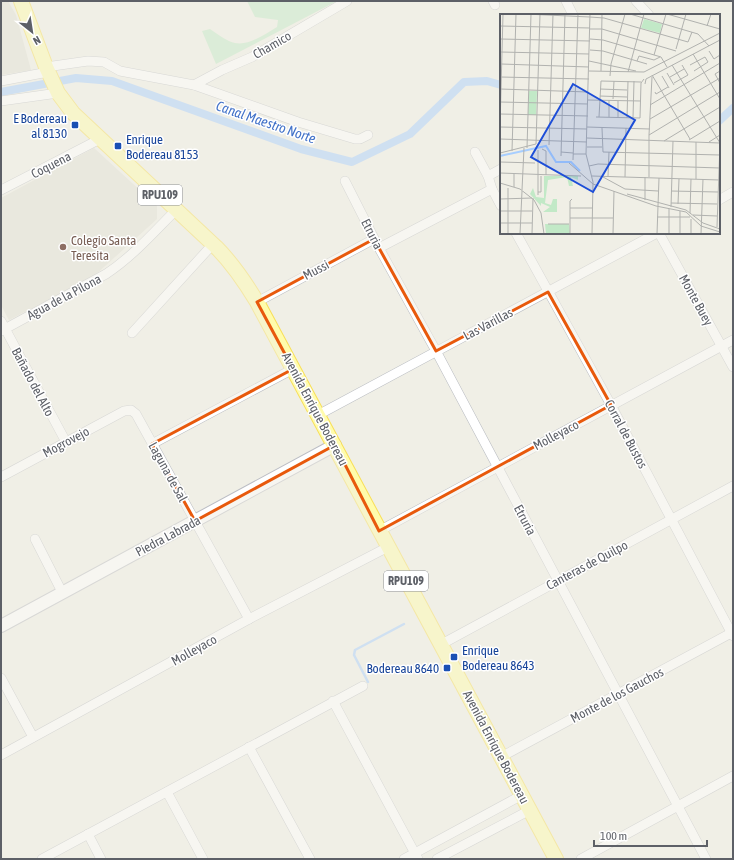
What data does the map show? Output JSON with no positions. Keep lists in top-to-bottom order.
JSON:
{
  "streets": {
    "main road": ["RPU109", "Avenida Enrique Bodereau", "Piedra Labrada"],
    "street": [
      "Chamico",
      "Coquena",
      "Etruria",
      "Mussi",
      "Agua de la Pilona",
      "Monte Buey",
      "Las Varillas",
      "Bañado del Alto",
      "Corral de Bustos",
      "Molleyaco",
      "Mogrovejo",
      "Laguna de Sal",
      "Canteras de Quilpo",
      "Monte de los Gauchos"
    ]
  },
  "crossings": [
    ["Coquena", "Avenida Enrique Bodereau"],
    ["Etruria", "Mussi"],
    ["Etruria", "Las Varillas"],
    ["Etruria", "Molleyaco"],
    ["Etruria", "Canteras de Quilpo"],
    ["Etruria", "Monte de los Gauchos"],
    ["Mussi", "Avenida Enrique Bodereau"],
    ["Agua de la Pilona", "Bañado del Alto"],
    ["Agua de la Pilona", "Avenida Enrique Bodereau"],
    ["Monte Buey", "Molleyaco"],
    ["Las Varillas", "Avenida Enrique Bodereau"],
    ["Las Varillas", "Corral de Bustos"],
    ["Bañado del Alto", "Mogrovejo"],
    ["Avenida Enrique Bodereau", "Molleyaco"],
    ["Avenida Enrique Bodereau", "Piedra Labrada"],
    ["Avenida Enrique Bodereau", "Canteras de Quilpo"],
    ["Avenida Enrique Bodereau", "Monte de los Gauchos"],
    ["Corral de Bustos", "Molleyaco"],
    ["Corral de Bustos", "Canteras de Quilpo"],
    ["Corral de Bustos", "Monte de los Gauchos"],
    ["Molleyaco", "Laguna de Sal"],
    ["Mogrovejo", "Laguna de Sal"],
    ["Laguna de Sal", "Piedra Labrada"]
  ],
  "water": ["Canal Maestro Norte"],
  "places": {
    "transit": [
      "E Bodereau al 8130",
      "Enrique Bodereau 8153",
      "Enrique Bodereau 8643",
      "Bodereau 8640"
    ],
    "other": ["Colegio Santa Teresita"]
  },
  "scale_bar": "100 m",
  "north": "bottom right"
}
